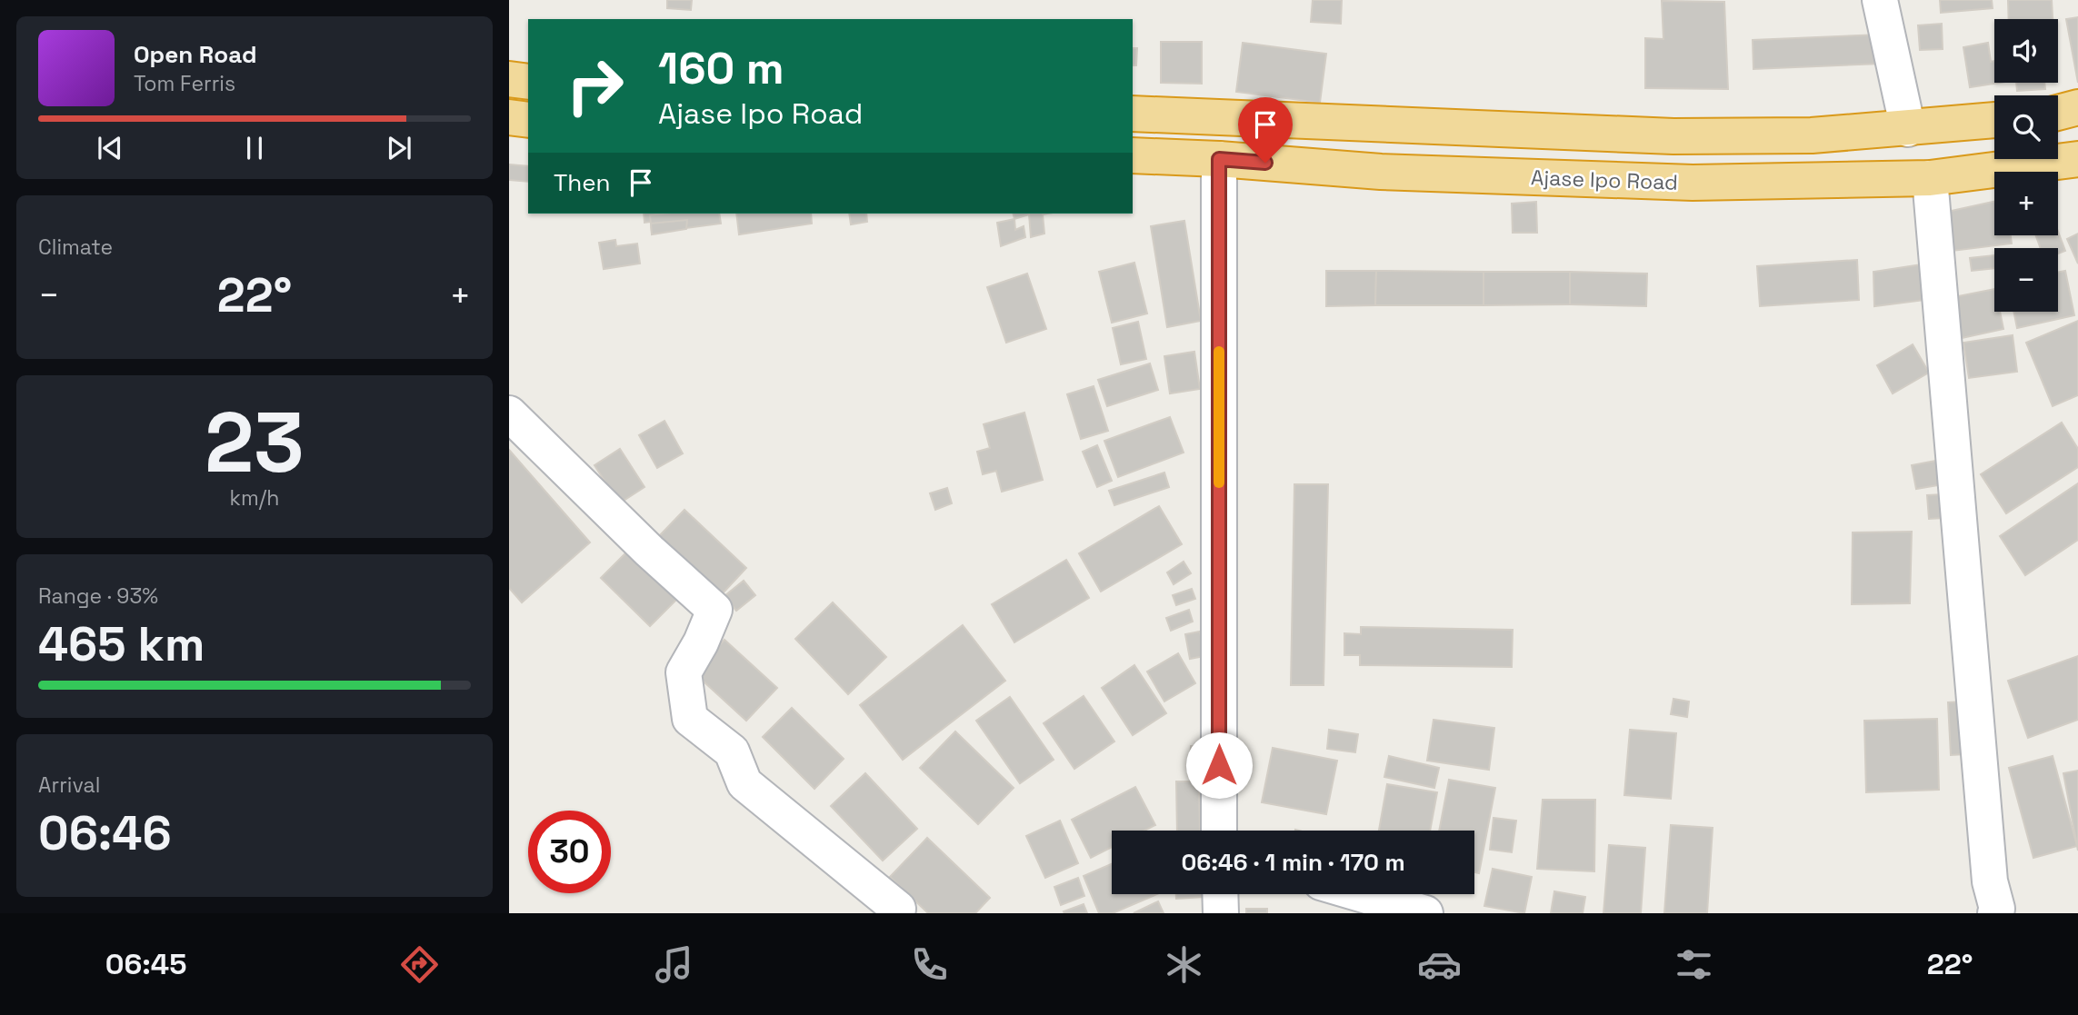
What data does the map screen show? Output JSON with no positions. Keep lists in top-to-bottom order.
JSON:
{
  "streets": {
    "highway": ["Ajase Ipo Road"]
  },
  "page": {
    "map_buttons": ["+", "−"],
    "turn": ["160 m", "Ajase Ipo Road"],
    "song": ["Open Road", "Tom Ferris"],
    "then": "Then",
    "tile": [
      "Climate",
      ["23", "km/h"],
      ["Range · 93%", "465 km"],
      ["Arrival", "06:46"]
    ],
    "heat": ["−", "22°", "+"],
    "limit": "30",
    "trip": "06:46 · 1 min · 170 m",
    "tabs": ["06:45", "22°"]
  }
}
